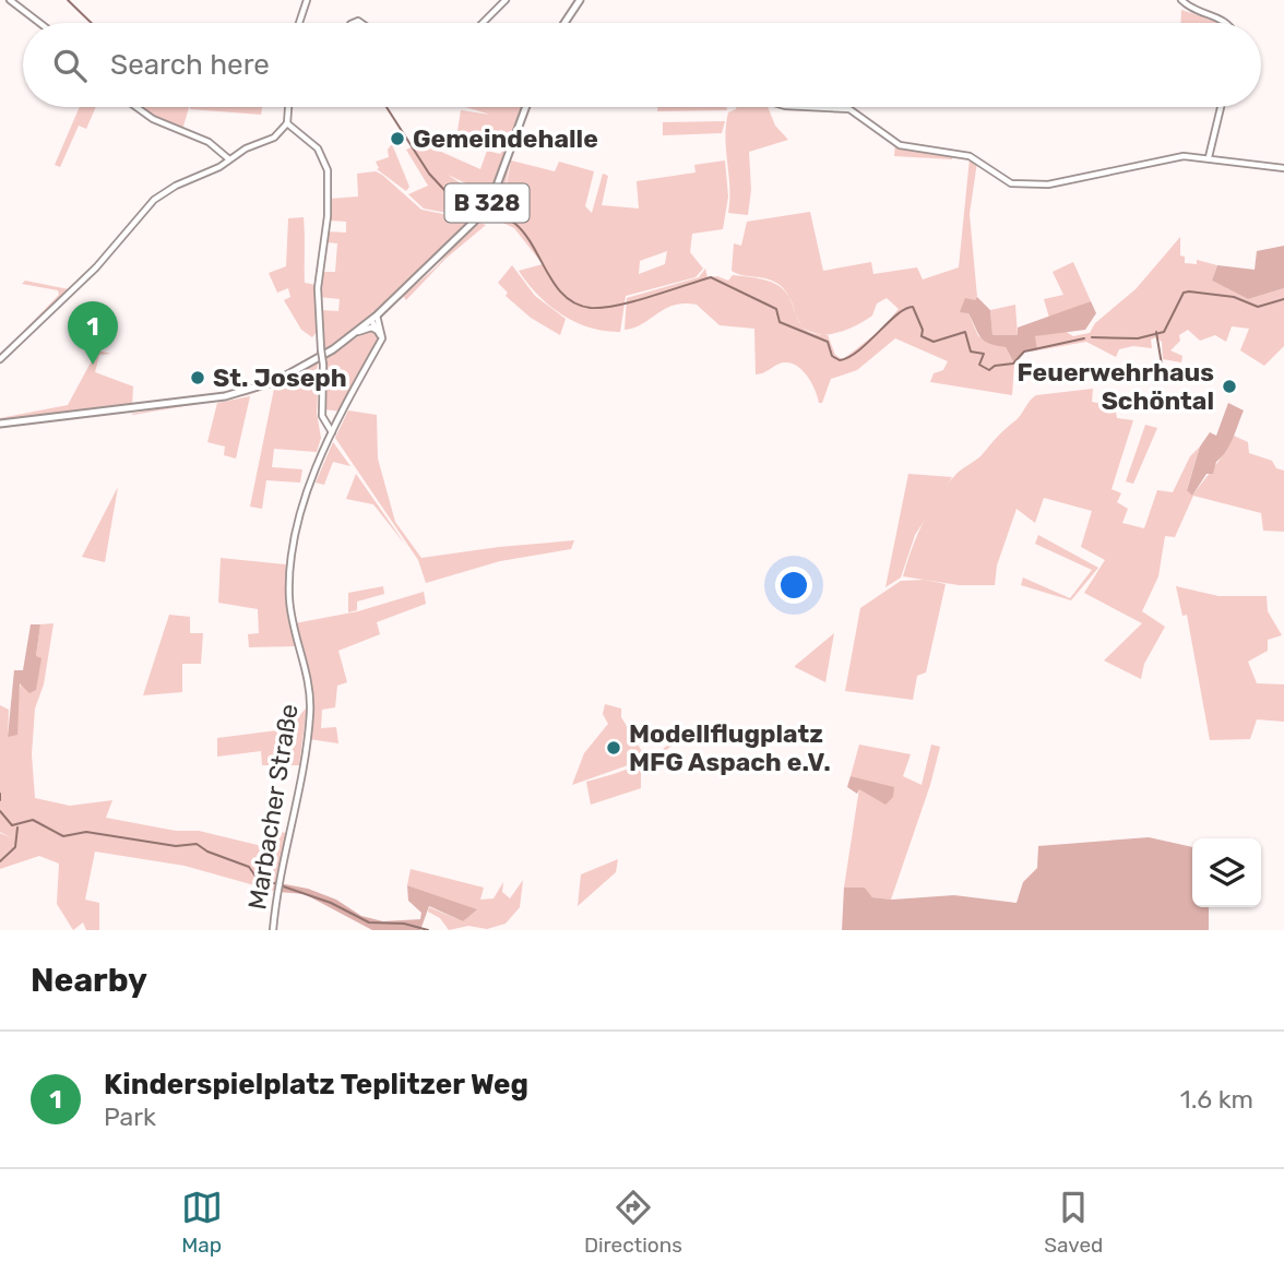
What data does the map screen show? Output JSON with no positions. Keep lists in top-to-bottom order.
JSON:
{
  "streets": {
    "main road": ["B 328"],
    "street": ["Marbacher Straße"]
  },
  "places": [
    "Gemeindehalle",
    "St. Joseph",
    "Feuerwehrhaus Schöntal",
    "Modellflugplatz MFG Aspach e.V."
  ],
  "page": {
    "search": "Search here",
    "pins": "1",
    "heading": "Nearby",
    "list": [
      {
        "mark": "1",
        "name": "Kinderspielplatz Teplitzer Weg",
        "note": "Park",
        "value": "1.6 km"
      }
    ],
    "nav": ["Map", "Directions", "Saved"]
  }
}
